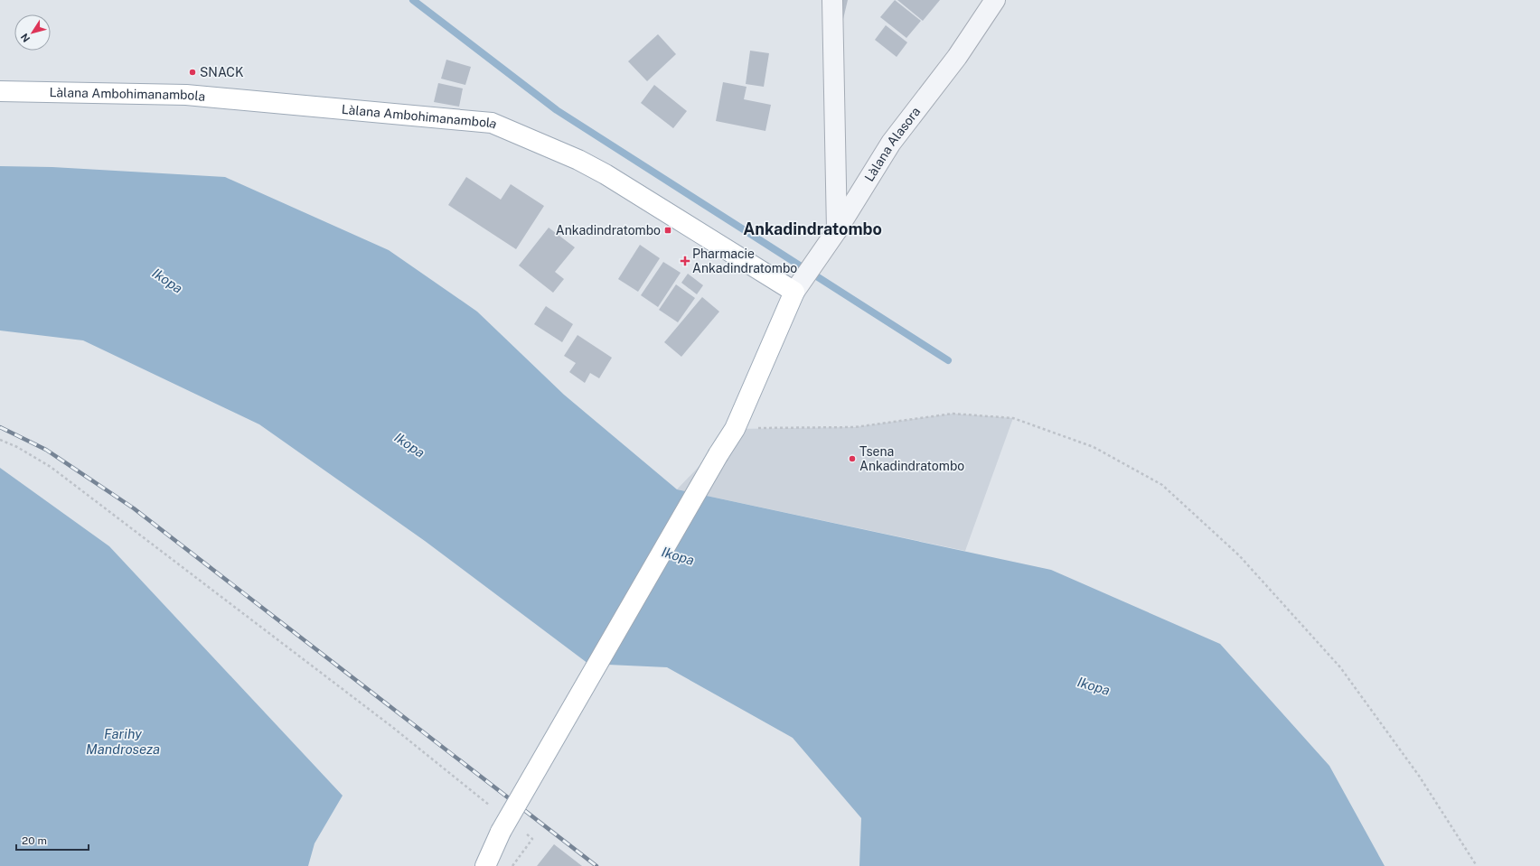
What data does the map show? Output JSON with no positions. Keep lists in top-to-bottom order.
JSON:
{
  "streets": {
    "main road": ["Làlana Ambohimanambola"],
    "street": ["Làlana Alasora"]
  },
  "crossings": [
    ["Làlana Ambohimanambola", "Làlana Alasora"]
  ],
  "districts": ["Ankadindratombo"],
  "water": ["Ikopa", "Farihy Mandroseza"],
  "places": {
    "other": ["SNACK", "Tsena Ankadindratombo"],
    "transit": ["Ankadindratombo"],
    "health": ["Pharmacie Ankadindratombo"]
  },
  "scale_bar": "20 m",
  "north": "bottom left"
}
